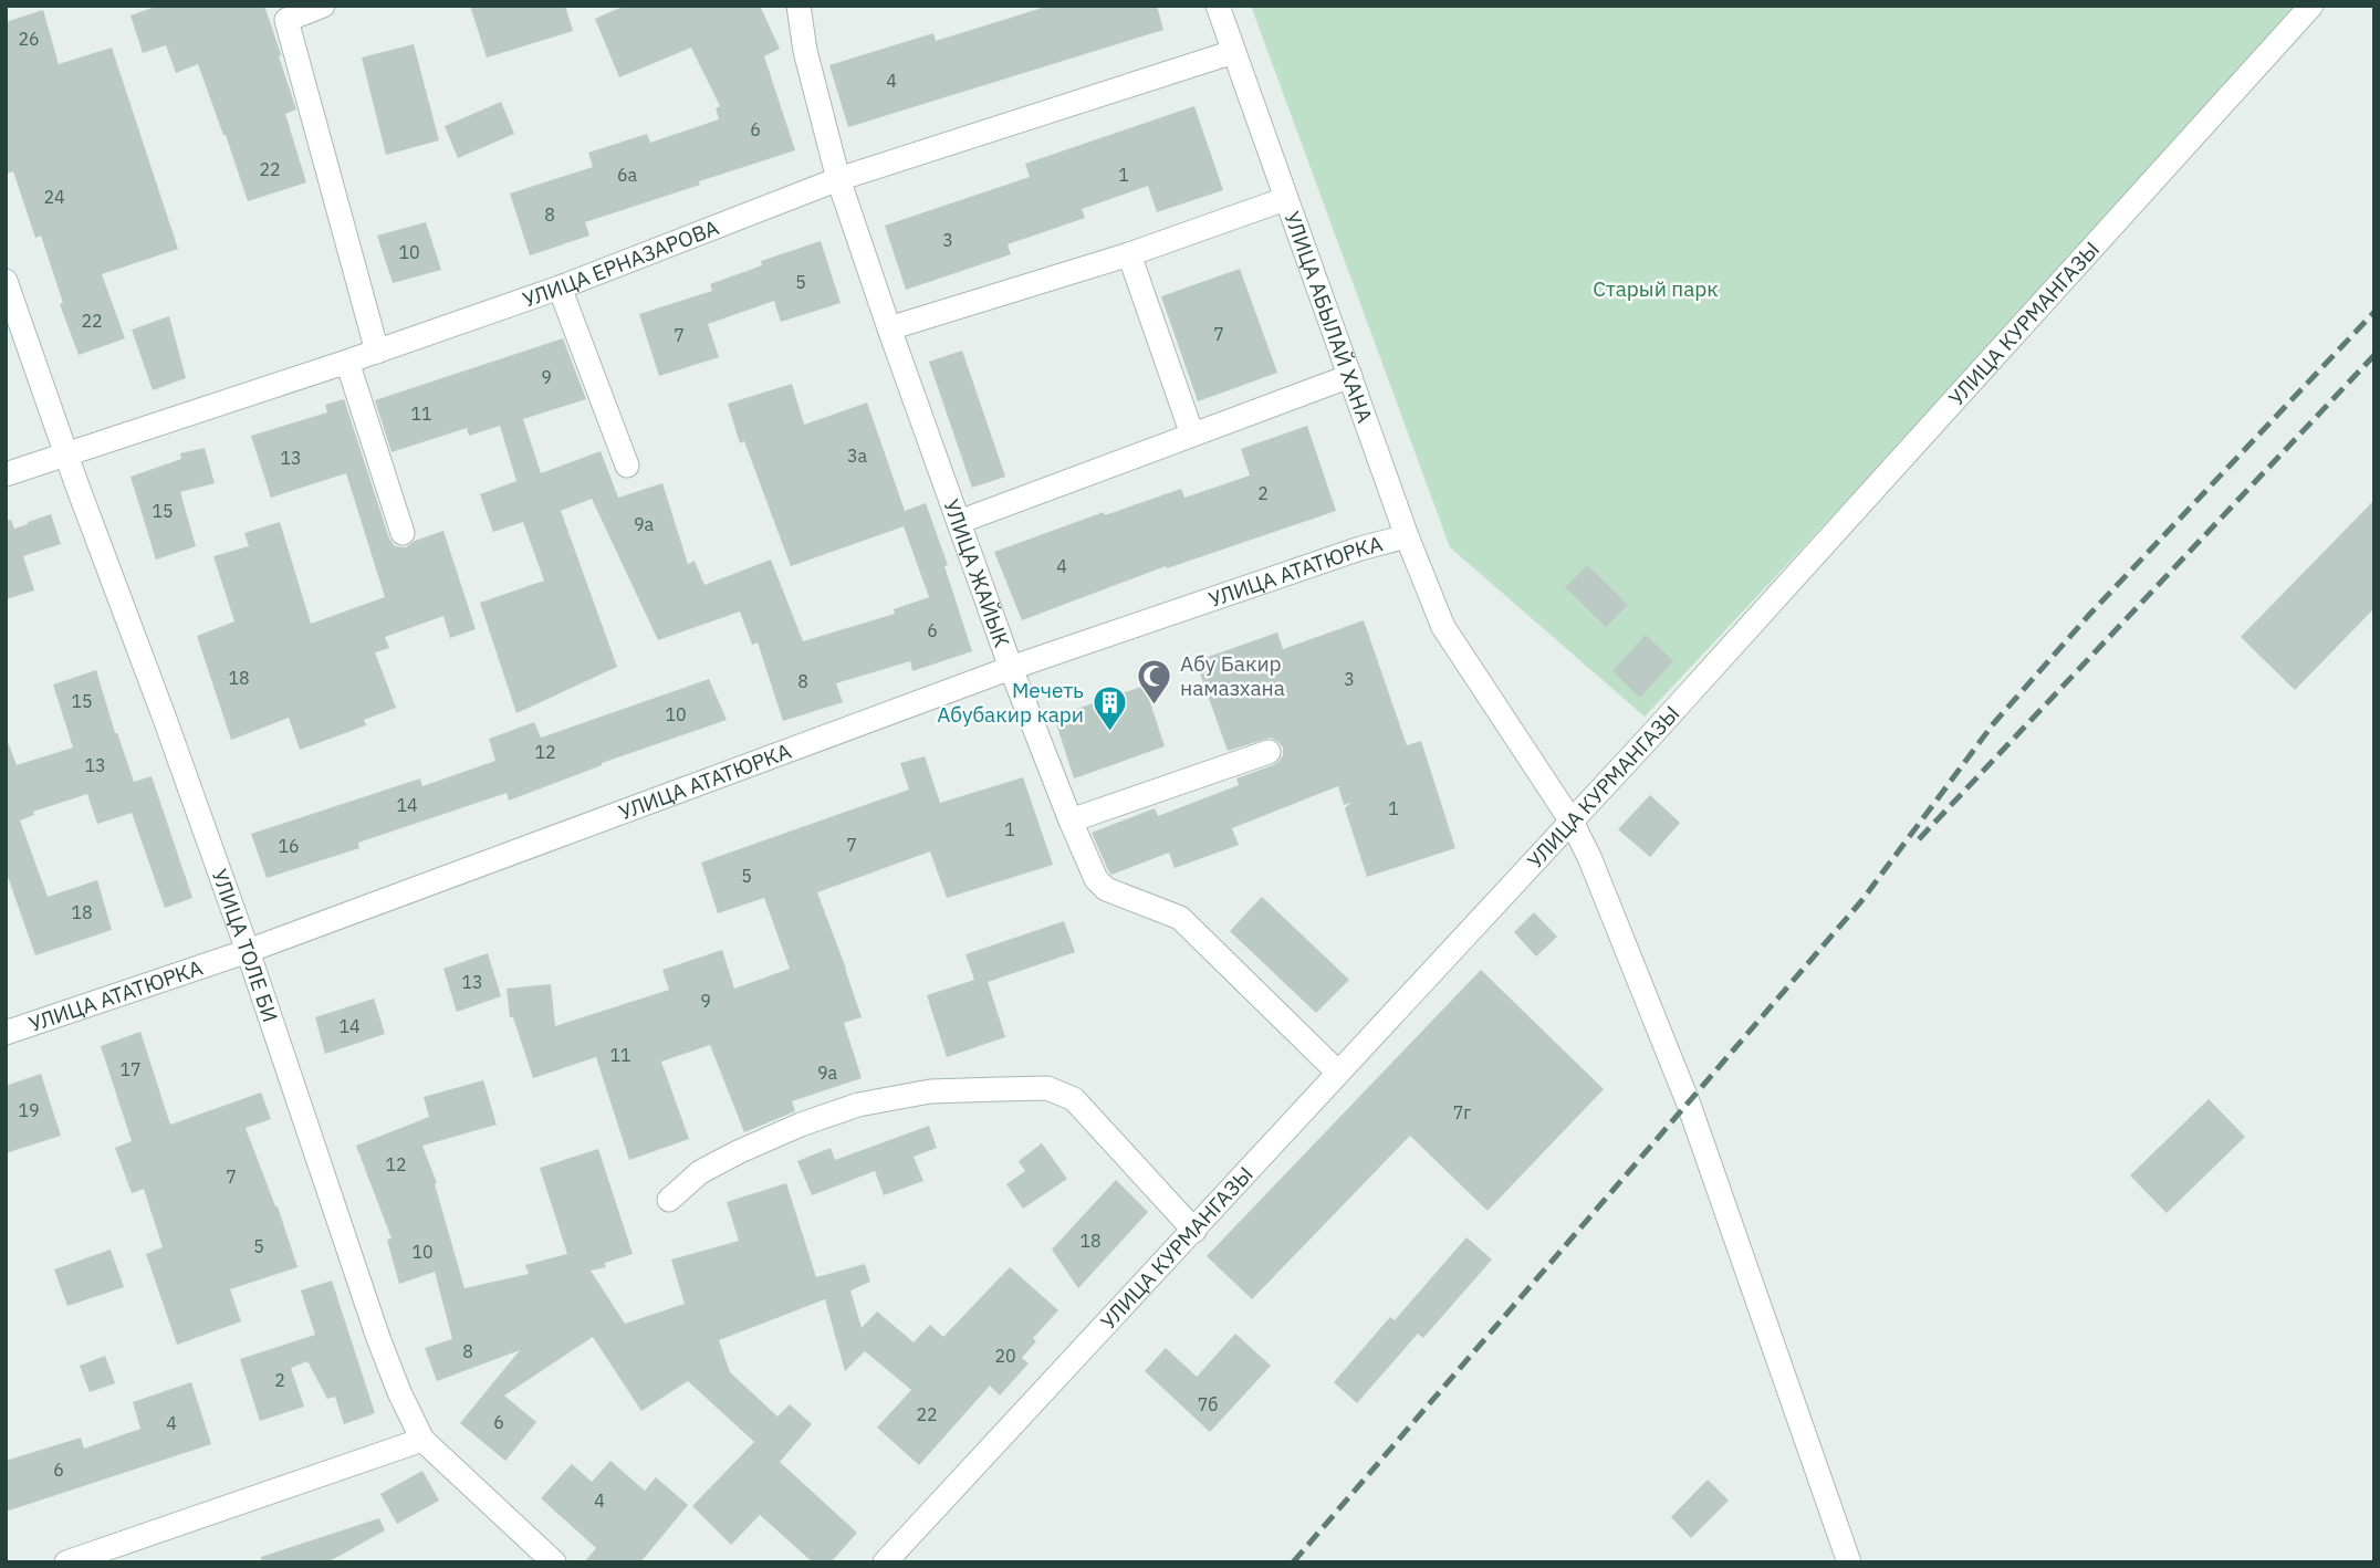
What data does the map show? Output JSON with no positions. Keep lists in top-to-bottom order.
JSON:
{
  "streets": {
    "street": [
      "УЛИЦА ЕРНАЗАРОВА",
      "УЛИЦА АБЫЛАЙ ХАНА",
      "УЛИЦА КУРМАНГАЗЫ",
      "УЛИЦА АТАТЮРКА",
      "УЛИЦА ЖАЙЫК",
      "УЛИЦА ТОЛЕ БИ"
    ]
  },
  "crossings": [
    ["УЛИЦА ЕРНАЗАРОВА", "УЛИЦА АБЫЛАЙ ХАНА"],
    ["УЛИЦА ЕРНАЗАРОВА", "УЛИЦА ЖАЙЫК"],
    ["УЛИЦА ЕРНАЗАРОВА", "УЛИЦА ТОЛЕ БИ"],
    ["УЛИЦА АБЫЛАЙ ХАНА", "УЛИЦА КУРМАНГАЗЫ"],
    ["УЛИЦА АБЫЛАЙ ХАНА", "УЛИЦА АТАТЮРКА"],
    ["УЛИЦА КУРМАНГАЗЫ", "УЛИЦА ЖАЙЫК"],
    ["УЛИЦА АТАТЮРКА", "УЛИЦА ЖАЙЫК"],
    ["УЛИЦА АТАТЮРКА", "УЛИЦА ТОЛЕ БИ"]
  ],
  "parks": ["Старый парк"],
  "places": {
    "mosque": ["Абу Бакир намазхана"],
    "building": ["Мечеть Абубакир кари"]
  },
  "house_numbers": [
    "26",
    "4",
    "6",
    "22",
    "6а",
    "1",
    "24",
    "8",
    "3",
    "10",
    "5",
    "22",
    "7",
    "7",
    "9",
    "11",
    "3а",
    "13",
    "2",
    "15",
    "9а",
    "4",
    "6",
    "18",
    "3",
    "8",
    "15",
    "10",
    "12",
    "13",
    "14",
    "1",
    "1",
    "7",
    "16",
    "5",
    "18",
    "13",
    "9",
    "14",
    "11",
    "17",
    "9а",
    "19",
    "7г",
    "12",
    "7",
    "18",
    "5",
    "10",
    "8",
    "20",
    "2",
    "7б",
    "22",
    "6",
    "4",
    "6",
    "4"
  ]
}
